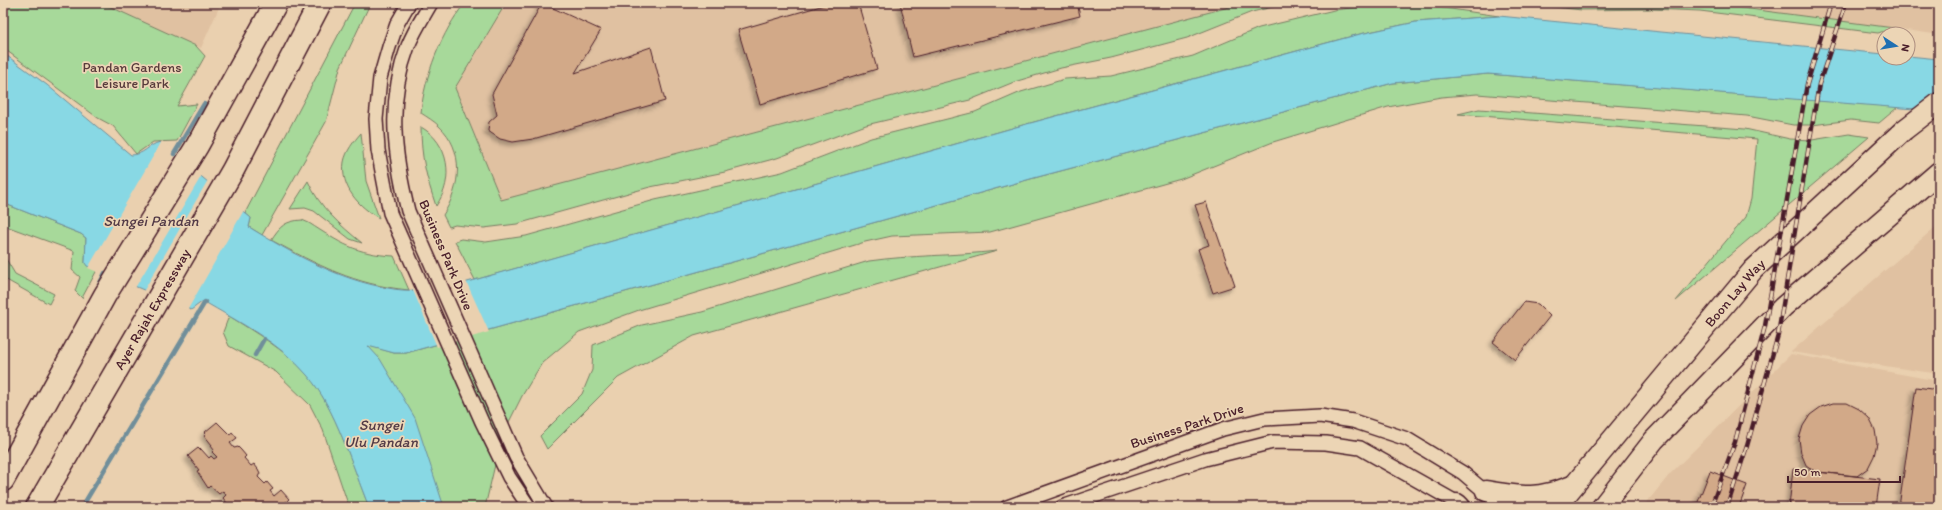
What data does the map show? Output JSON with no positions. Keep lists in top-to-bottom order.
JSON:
{
  "streets": {
    "highway": ["Ayer Rajah Expressway"],
    "main road": ["Boon Lay Way"],
    "street": ["Business Park Drive"]
  },
  "water": ["Sungei Pandan", "Sungei Ulu Pandan"],
  "parks": ["Pandan Gardens Leisure Park"],
  "scale_bar": "50 m",
  "north": "right"
}
